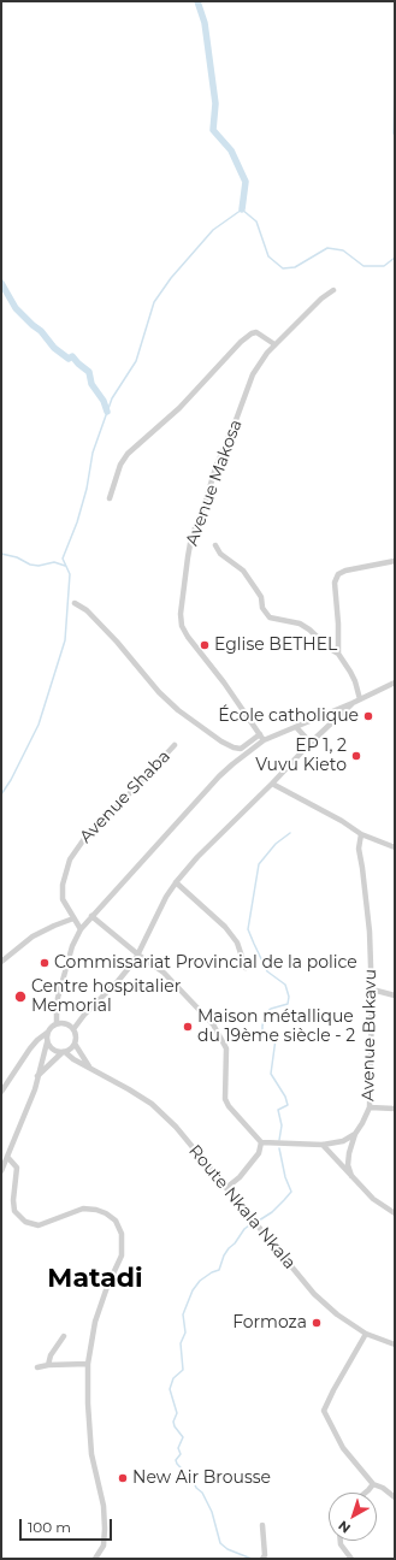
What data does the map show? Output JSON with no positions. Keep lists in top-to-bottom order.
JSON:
{
  "streets": {
    "street": [
      "Avenue Makosa",
      "Avenue Shaba",
      "Avenue Bukavu",
      "Route Nkala Nkala"
    ]
  },
  "districts": ["Matadi"],
  "places": [
    "Eglise BETHEL",
    "École catholique",
    "EP 1, 2 Vuvu Kieto",
    "Commissariat Provincial de la police",
    "Centre hospitalier Memorial",
    "Maison métallique du 19ème siècle - 2",
    "Formoza",
    "New Air Brousse"
  ],
  "scale_bar": "100 m",
  "north": "bottom left"
}
